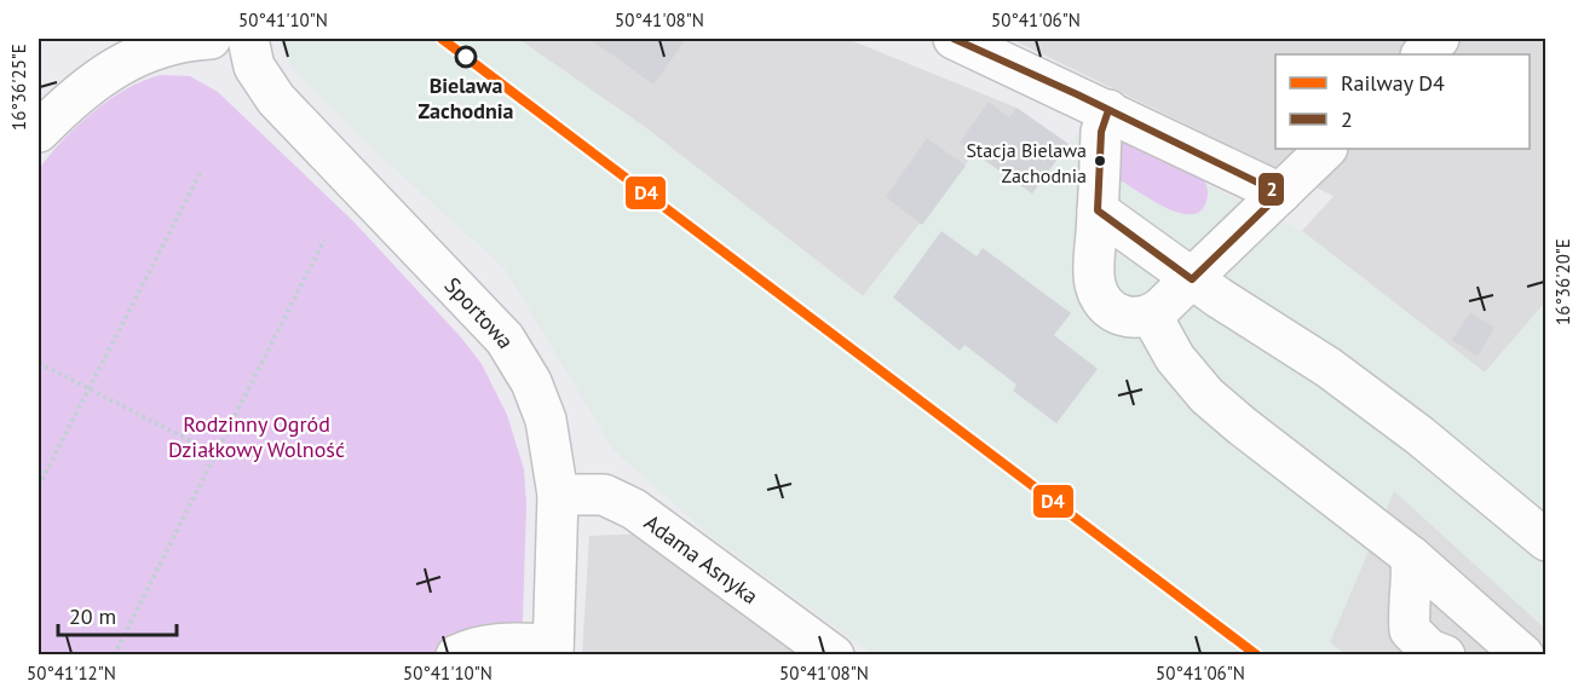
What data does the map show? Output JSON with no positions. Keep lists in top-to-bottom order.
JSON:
{
  "streets": {
    "street": ["Sportowa", "Adama Asnyka"]
  },
  "crossings": [
    ["Sportowa", "Adama Asnyka"]
  ],
  "parks": ["Rodzinny Ogród Działkowy Wolność"],
  "places": ["Bielawa Zachodnia", "Stacja Bielawa Zachodnia"],
  "lines": ["rail line D4", "transit line 2"],
  "legend": ["Railway D4", "2"],
  "scale_bar": "20 m",
  "coordinates": [
    "50°41'10\"N",
    "50°41'08\"N",
    "50°41'06\"N",
    "16°36'25\"E",
    "16°36'20\"E",
    "50°41'12\"N"
  ]
}
